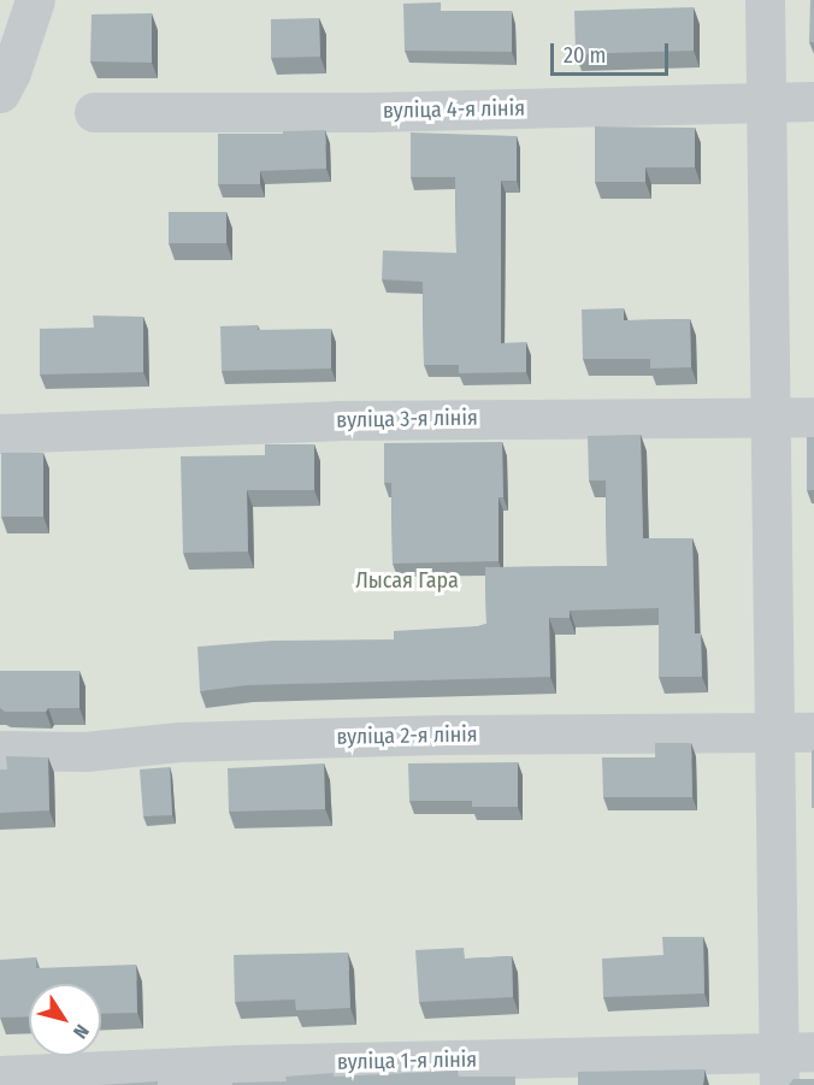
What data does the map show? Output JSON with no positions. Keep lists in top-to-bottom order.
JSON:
{
  "streets": {
    "street": [
      "вуліца 4-я лінія",
      "вуліца 3-я лінія",
      "вуліца 2-я лінія",
      "вуліца 1-я лінія"
    ]
  },
  "parks": ["Лысая Гара"],
  "scale_bar": "20 m",
  "north": "bottom right"
}
